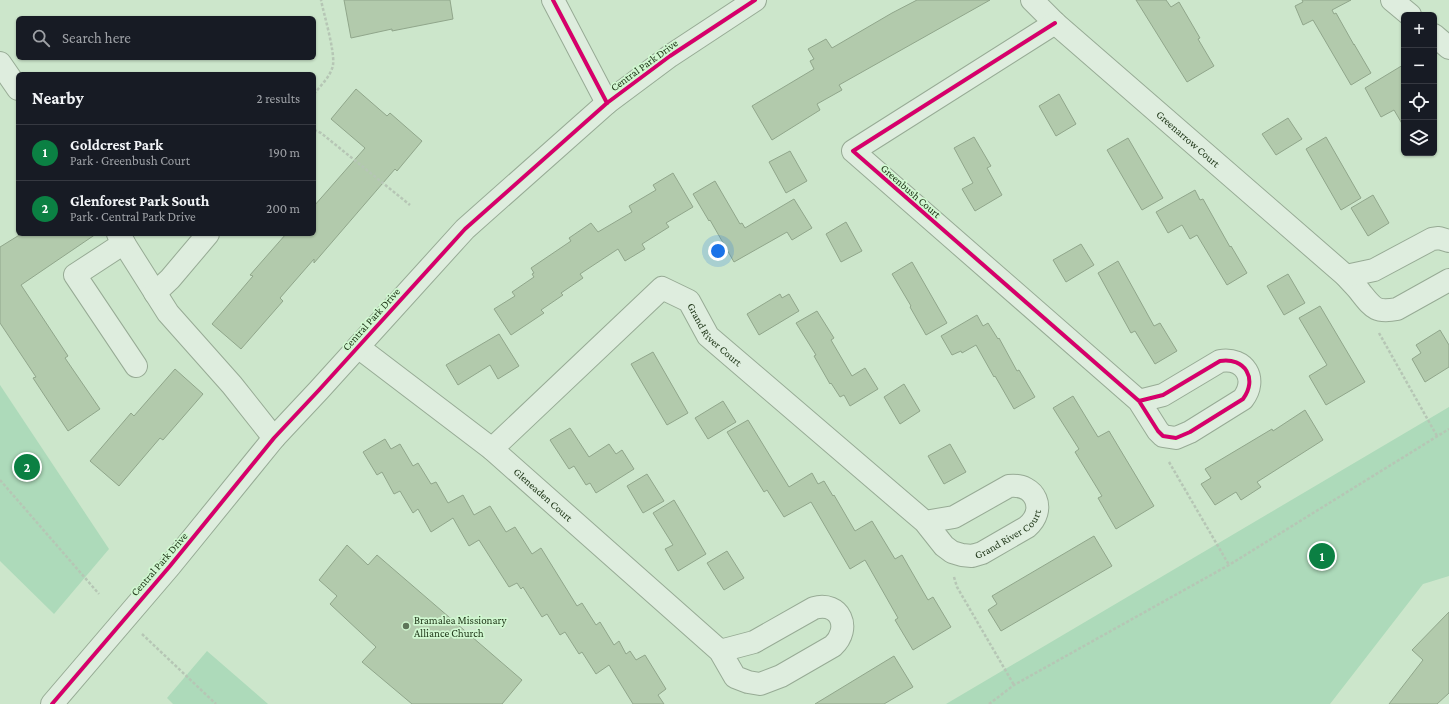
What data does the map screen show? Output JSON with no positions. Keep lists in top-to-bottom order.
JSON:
{
  "streets": {
    "street": [
      "Central Park Drive",
      "Greenarrow Court",
      "Greenbush Court",
      "Grand River Court",
      "Gleneaden Court"
    ]
  },
  "crossings": [
    ["Central Park Drive", "Gleneaden Court"],
    ["Greenarrow Court", "Greenbush Court"],
    ["Grand River Court", "Gleneaden Court"]
  ],
  "places": ["Bramalea Missionary Alliance Church"],
  "page": {
    "map_buttons": ["+", "−"],
    "search": "Search here",
    "heading": ["Nearby", "2 results"],
    "list": [
      {
        "mark": "1",
        "name": "Goldcrest Park",
        "note": "Park · Greenbush Court",
        "value": "190 m"
      },
      {
        "mark": "2",
        "name": "Glenforest Park South",
        "note": "Park · Central Park Drive",
        "value": "200 m"
      }
    ],
    "pins": ["2", "1"]
  }
}
